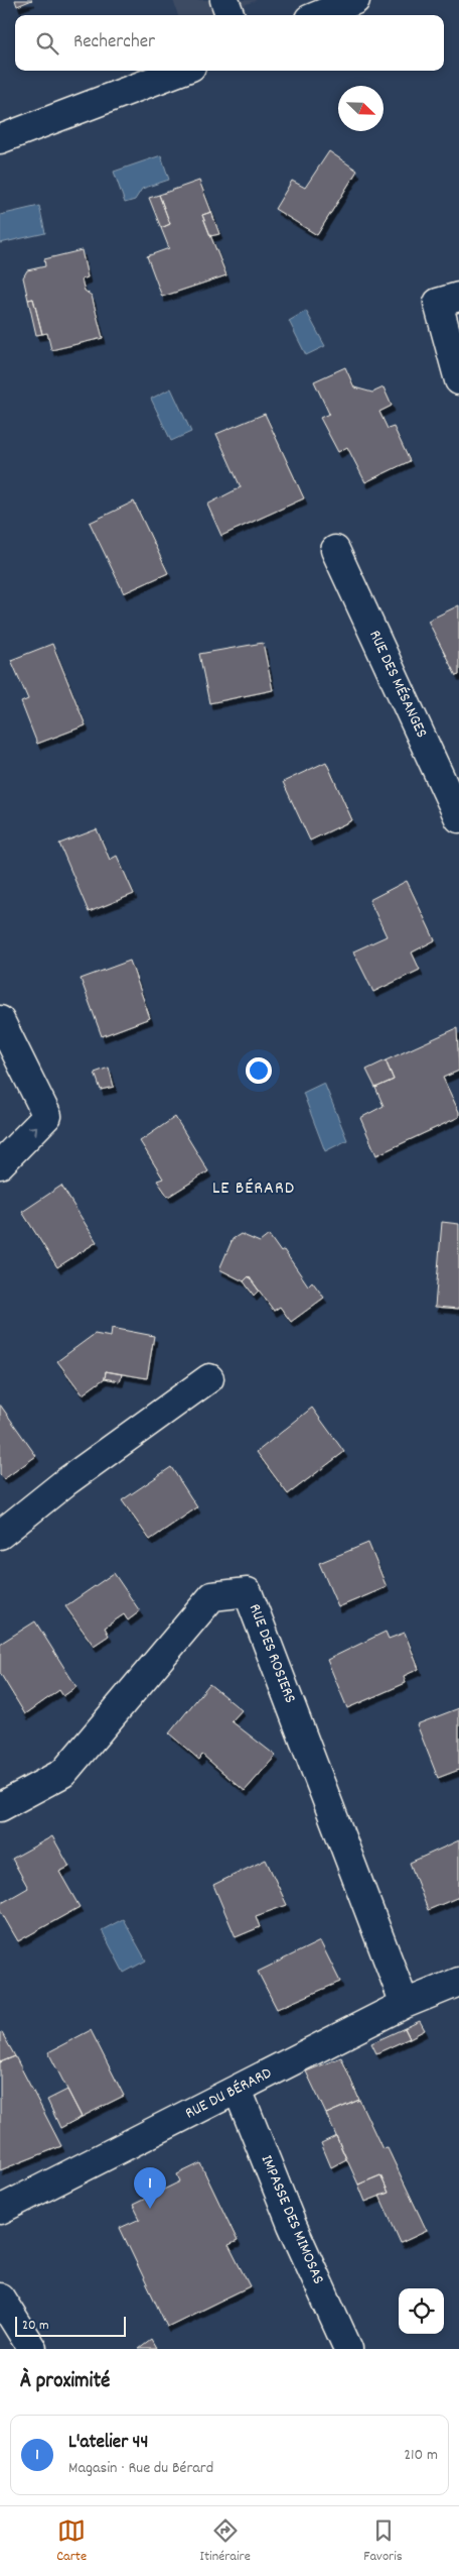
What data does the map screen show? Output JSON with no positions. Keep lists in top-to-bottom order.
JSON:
{
  "streets": {
    "street": [
      "RUE DES MÉSANGES",
      "RUE DES ROSIERS",
      "RUE DU BÉRARD",
      "IMPASSE DES MIMOSAS"
    ]
  },
  "crossings": [
    ["RUE DES ROSIERS", "RUE DU BÉRARD"],
    ["RUE DU BÉRARD", "IMPASSE DES MIMOSAS"]
  ],
  "districts": ["LE BÉRARD"],
  "scale_bar": "20 m",
  "north": "bottom right",
  "page": {
    "search": "Rechercher",
    "pins": "1",
    "scale": "20 m",
    "heading": "À proximité",
    "list": [
      {
        "mark": "1",
        "name": "L'atelier 44",
        "note": "Magasin · Rue du Bérard",
        "value": "210 m"
      }
    ],
    "nav": ["Carte", "Itinéraire", "Favoris"]
  }
}
